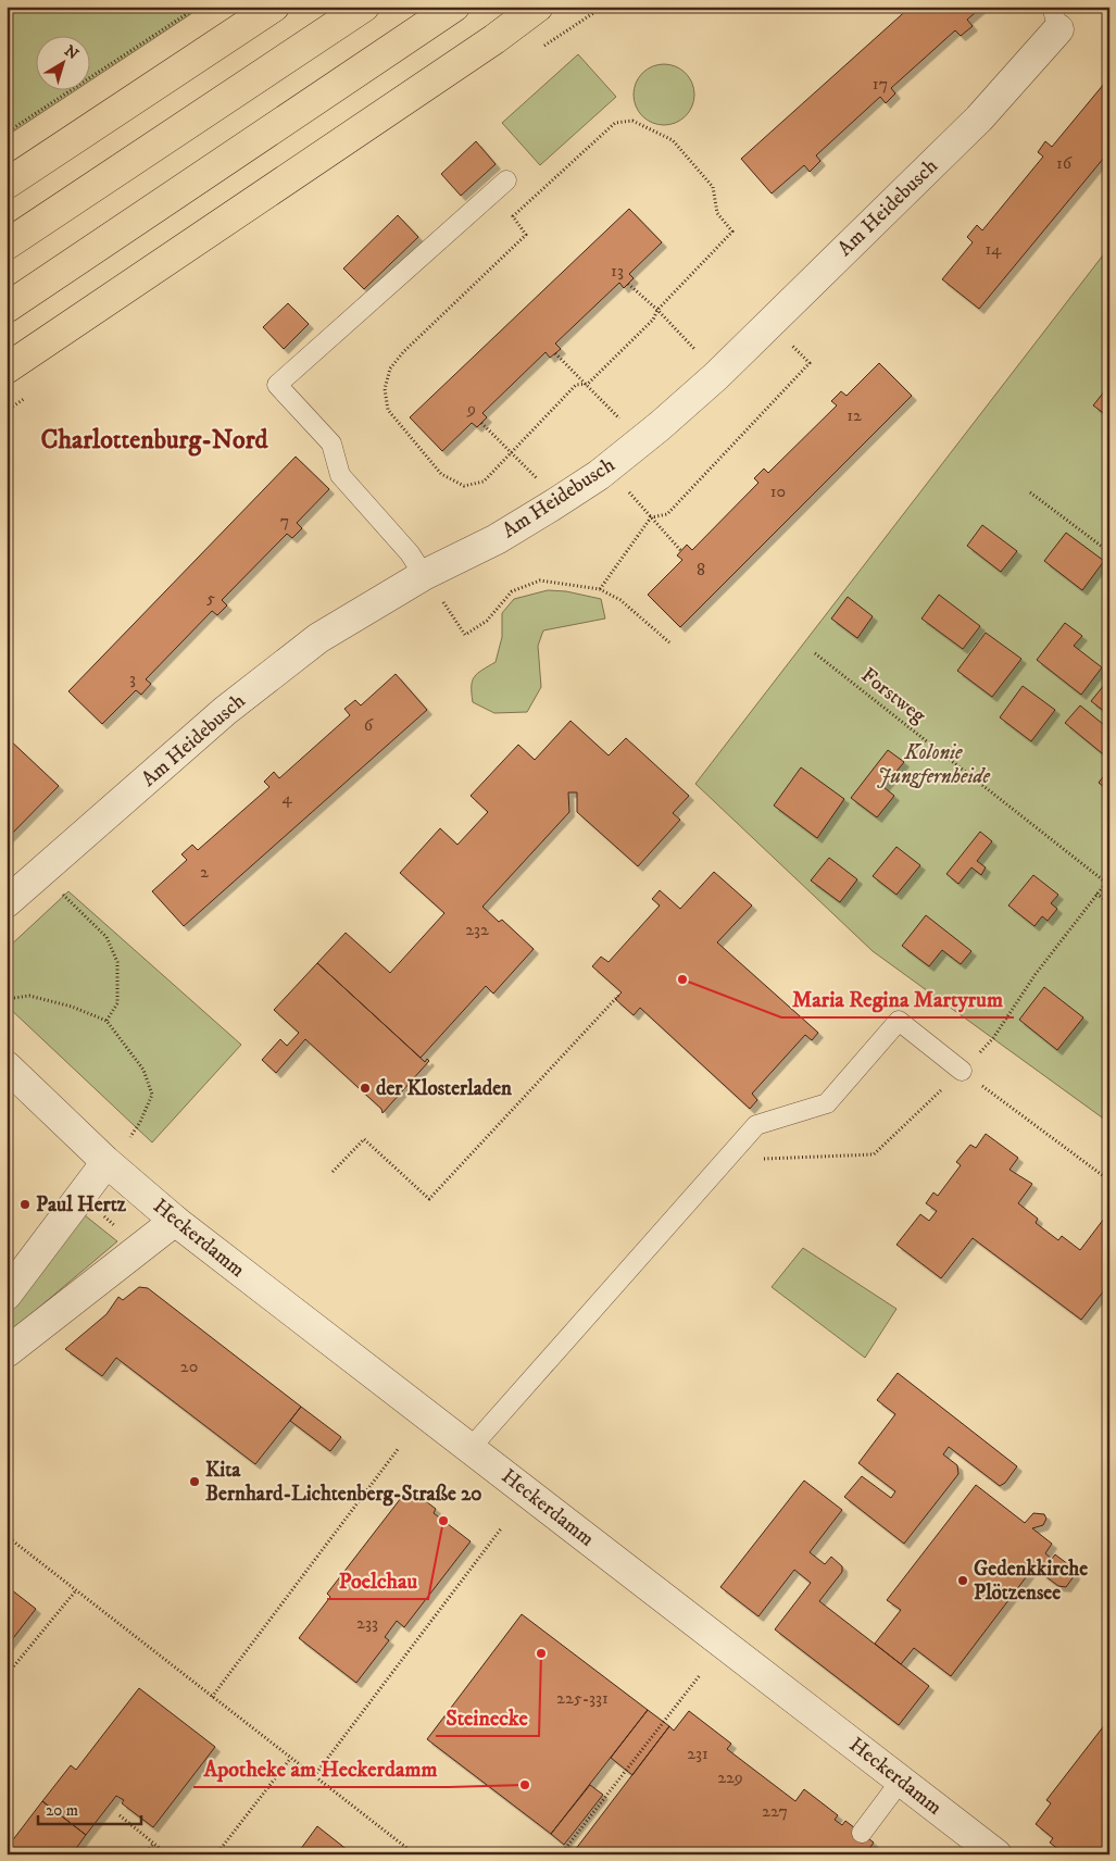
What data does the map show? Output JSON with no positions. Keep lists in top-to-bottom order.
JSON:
{
  "streets": {
    "street": ["Am Heidebusch", "Heckerdamm"],
    "path": ["Forstweg"]
  },
  "districts": ["Charlottenburg-Nord"],
  "parks": ["Kolonie Jungfernheide"],
  "places": [
    "Maria Regina Martyrum",
    "der Klosterladen",
    "Paul Hertz",
    "Kita Bernhard-Lichtenberg-Straße 20",
    "Poelchau",
    "Gedenkkirche Plötzensee",
    "Steinecke",
    "Apotheke am Heckerdamm"
  ],
  "house_numbers": [
    "17",
    "16",
    "14",
    "13",
    "9",
    "12",
    "10",
    "7",
    "8",
    "5",
    "3",
    "6",
    "4",
    "2",
    "232",
    "20",
    "233",
    "225-331",
    "231",
    "229",
    "227"
  ],
  "scale_bar": "20 m",
  "north": "top right"
}
